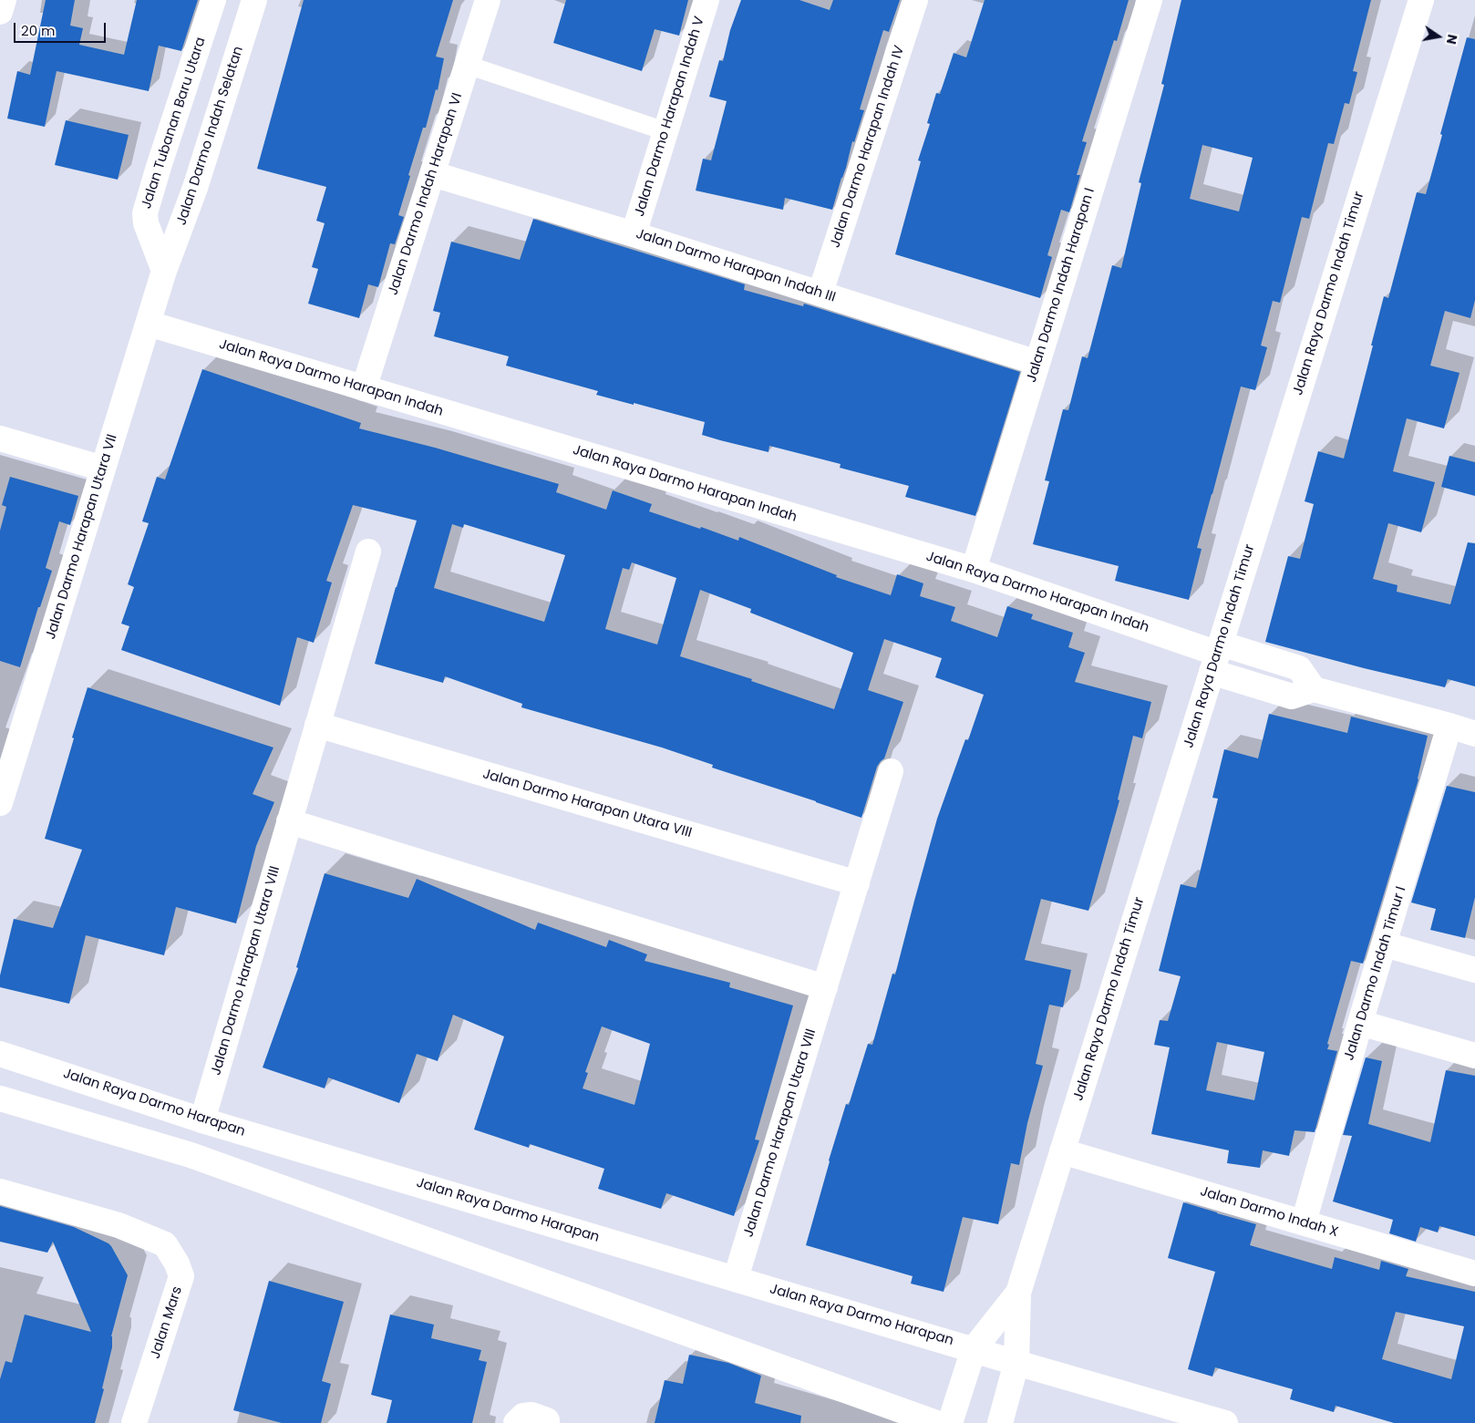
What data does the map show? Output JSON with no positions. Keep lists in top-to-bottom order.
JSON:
{
  "streets": {
    "street": [
      "Jalan Darmo Harapan Indah V",
      "Jalan Tubanan Baru Utara",
      "Jalan Darmo Indah Selatan",
      "Jalan Darmo Harapan Indah IV",
      "Jalan Darmo Indah Harapan VI",
      "Jalan Darmo Harapan Indah III",
      "Jalan Darmo Indah Harapan I",
      "Jalan Raya Darmo Indah Timur",
      "Jalan Raya Darmo Harapan Indah",
      "Jalan Darmo Harapan Utara VII",
      "Jalan Darmo Harapan Utara VIII",
      "Jalan Darmo Indah Timur I",
      "Jalan Raya Darmo Harapan",
      "Jalan Darmo Indah X",
      "Jalan Mars"
    ]
  },
  "crossings": [
    ["Jalan Darmo Harapan Indah V", "Jalan Darmo Harapan Indah III"],
    ["Jalan Tubanan Baru Utara", "Jalan Darmo Indah Selatan"],
    ["Jalan Tubanan Baru Utara", "Jalan Darmo Harapan Utara VII"],
    ["Jalan Darmo Indah Selatan", "Jalan Darmo Harapan Utara VII"],
    ["Jalan Darmo Harapan Indah IV", "Jalan Darmo Harapan Indah III"],
    ["Jalan Darmo Indah Harapan VI", "Jalan Darmo Harapan Indah III"],
    ["Jalan Darmo Indah Harapan VI", "Jalan Raya Darmo Harapan Indah"],
    ["Jalan Darmo Harapan Indah III", "Jalan Darmo Indah Harapan I"],
    ["Jalan Darmo Indah Harapan I", "Jalan Raya Darmo Harapan Indah"],
    ["Jalan Raya Darmo Indah Timur", "Jalan Raya Darmo Harapan Indah"],
    ["Jalan Raya Darmo Indah Timur", "Jalan Raya Darmo Harapan"],
    ["Jalan Raya Darmo Indah Timur", "Jalan Darmo Indah X"],
    ["Jalan Raya Darmo Harapan Indah", "Jalan Darmo Harapan Utara VII"],
    ["Jalan Raya Darmo Harapan Indah", "Jalan Darmo Indah Timur I"],
    ["Jalan Darmo Harapan Utara VIII", "Jalan Raya Darmo Harapan"],
    ["Jalan Darmo Indah Timur I", "Jalan Darmo Indah X"]
  ],
  "scale_bar": "20 m",
  "north": "right"
}
